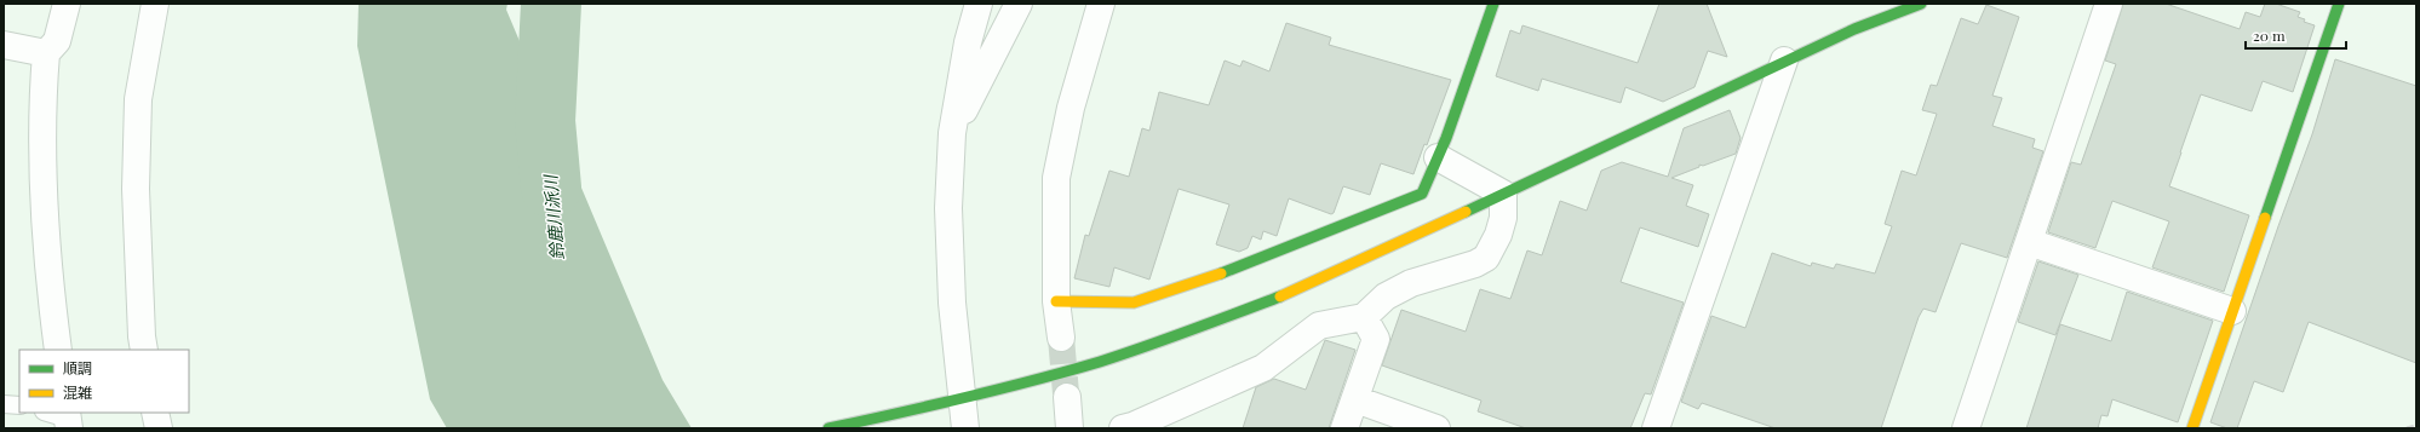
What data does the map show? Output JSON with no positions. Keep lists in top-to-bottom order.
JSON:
{
  "water": ["鈴鹿川派川"],
  "legend": ["順調", "混雑"],
  "scale_bar": "20 m"
}
